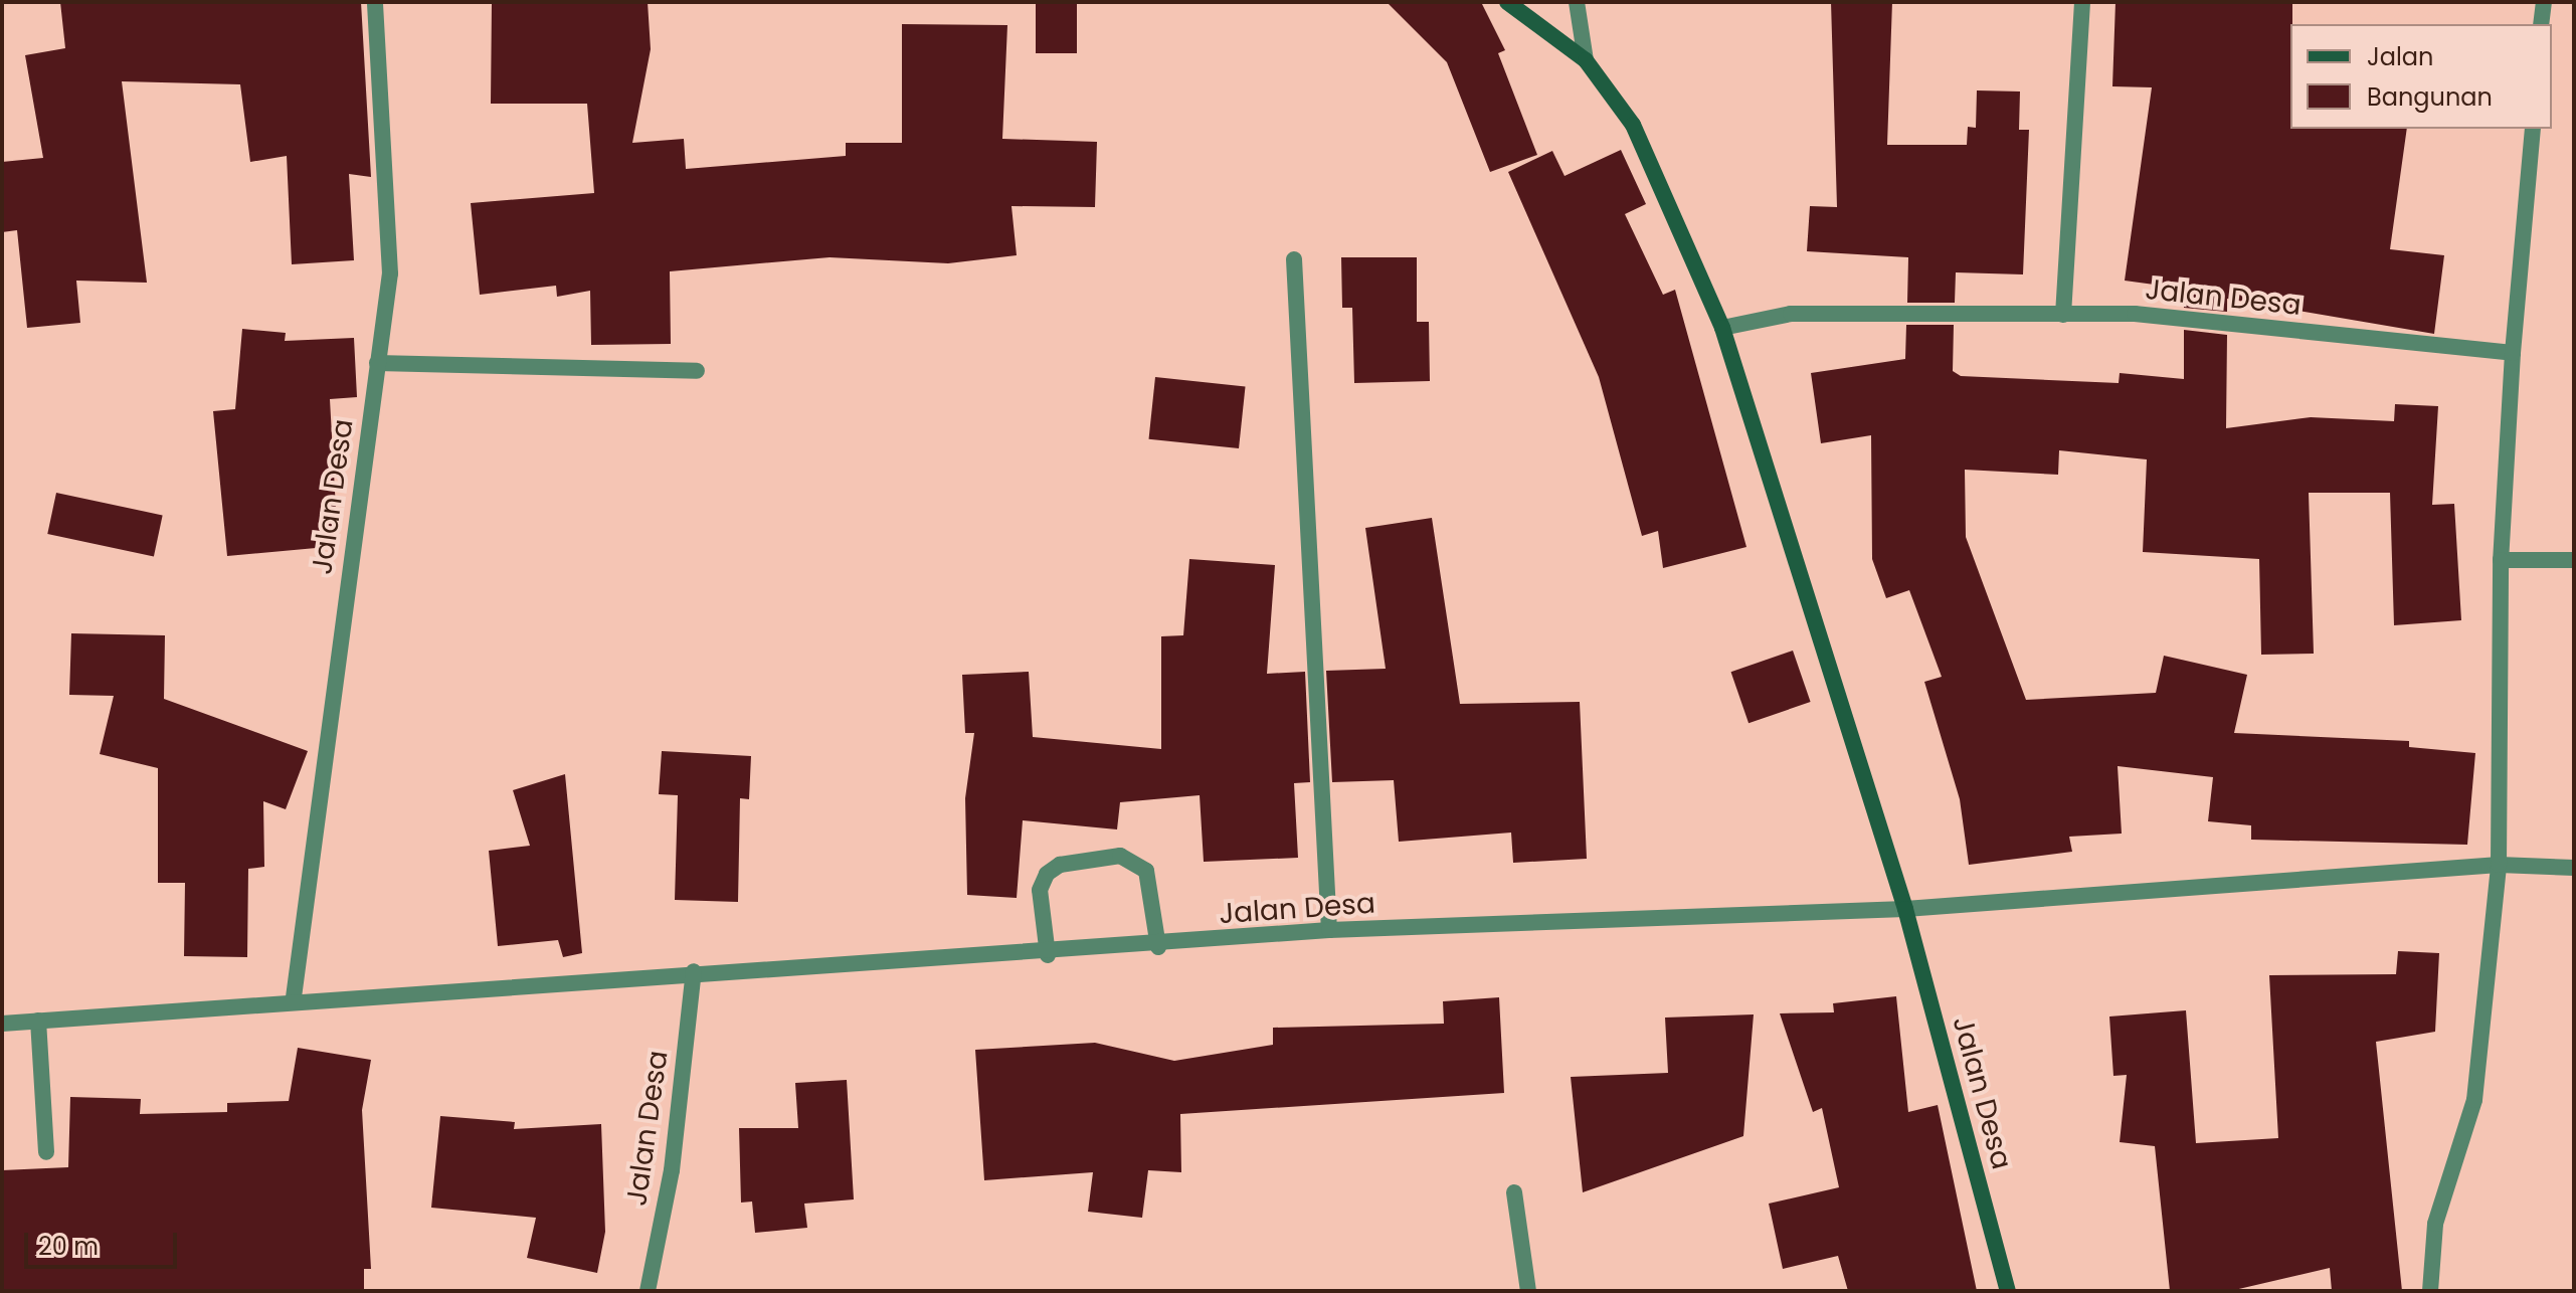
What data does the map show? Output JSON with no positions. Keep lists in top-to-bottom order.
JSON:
{
  "streets": {
    "street": ["Jalan Desa"]
  },
  "legend": ["Jalan", "Bangunan"],
  "scale_bar": "20 m"
}
